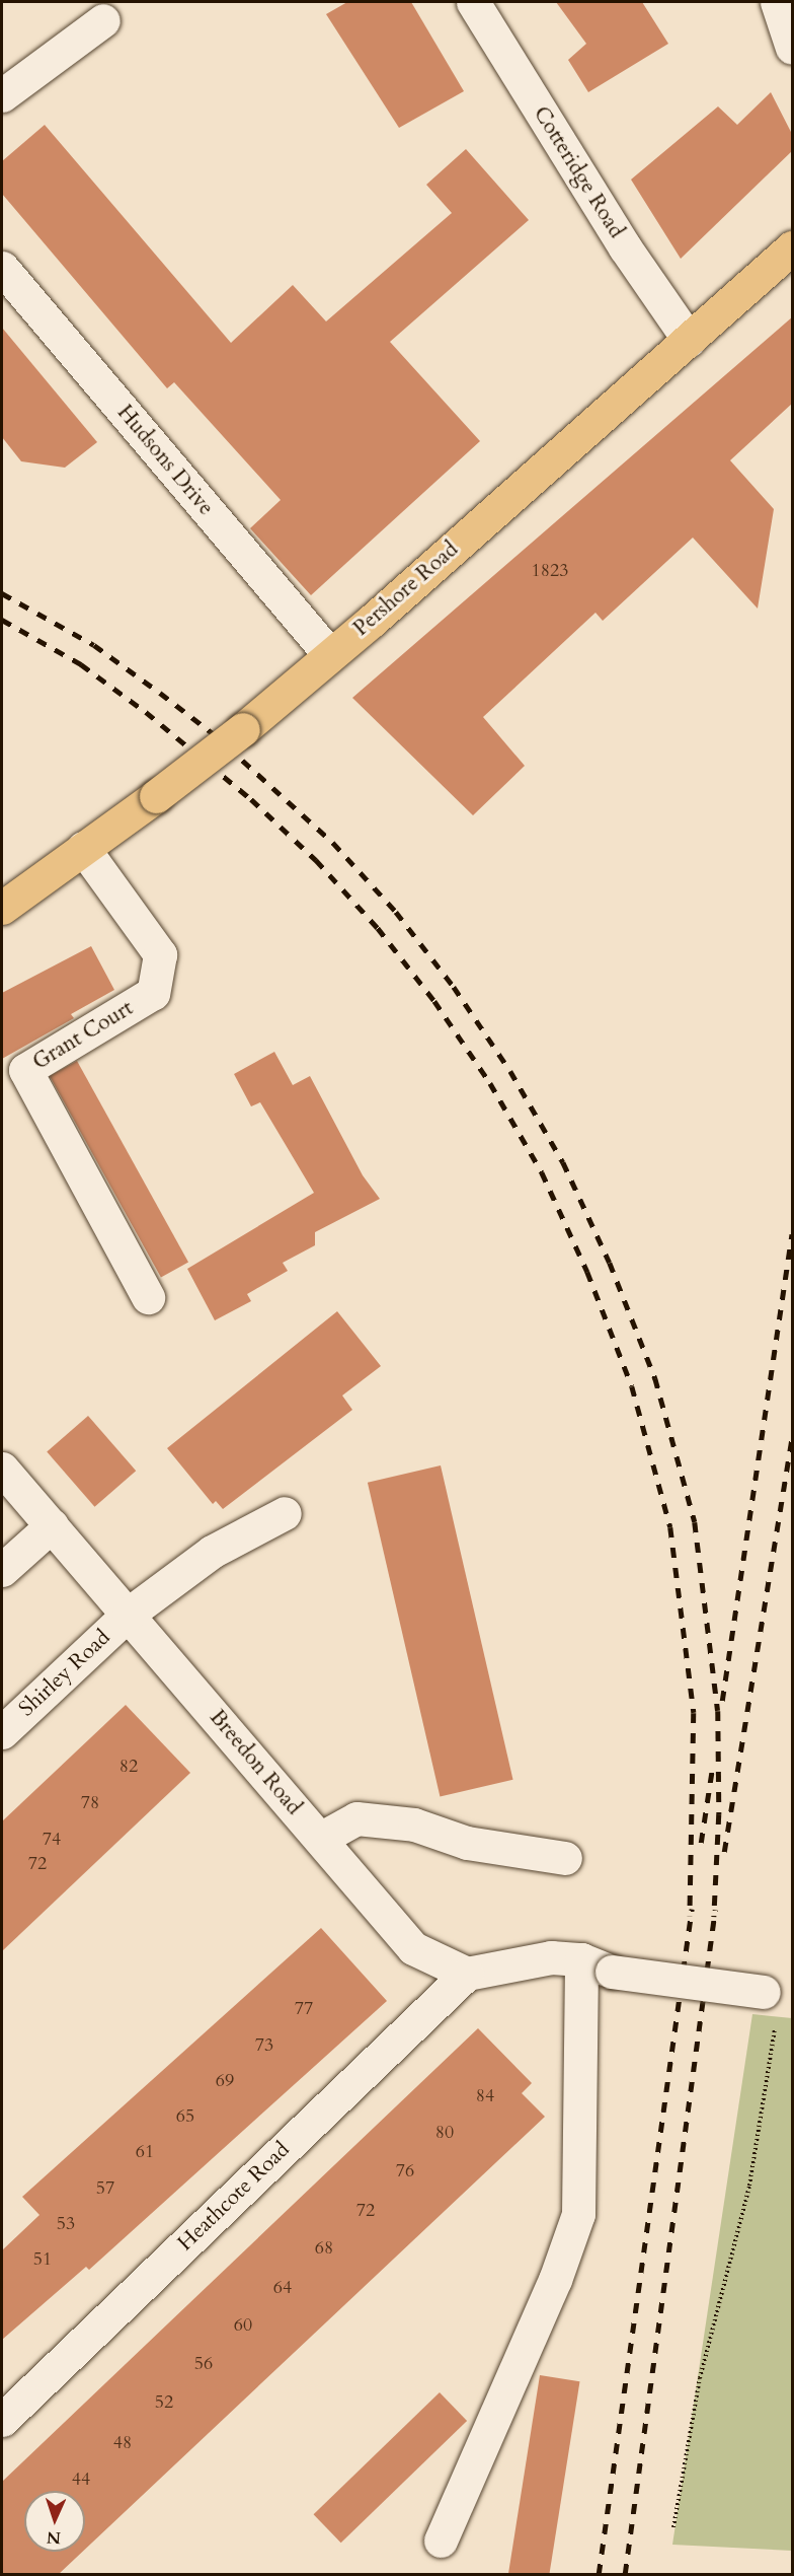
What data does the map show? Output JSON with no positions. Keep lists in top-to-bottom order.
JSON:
{
  "streets": {
    "main road": ["Pershore Road"],
    "street": [
      "Cotteridge Road",
      "Hudsons Drive",
      "Grant Court",
      "Shirley Road",
      "Breedon Road",
      "Heathcote Road"
    ]
  },
  "crossings": [
    ["Cotteridge Road", "Pershore Road"],
    ["Hudsons Drive", "Pershore Road"],
    ["Pershore Road", "Grant Court"],
    ["Shirley Road", "Breedon Road"],
    ["Breedon Road", "Heathcote Road"]
  ],
  "house_numbers": [
    "1823",
    "82",
    "78",
    "74",
    "72",
    "77",
    "73",
    "69",
    "84",
    "65",
    "80",
    "61",
    "76",
    "57",
    "72",
    "53",
    "68",
    "51",
    "64",
    "60",
    "56",
    "52",
    "48",
    "44"
  ],
  "north": "bottom"
}
